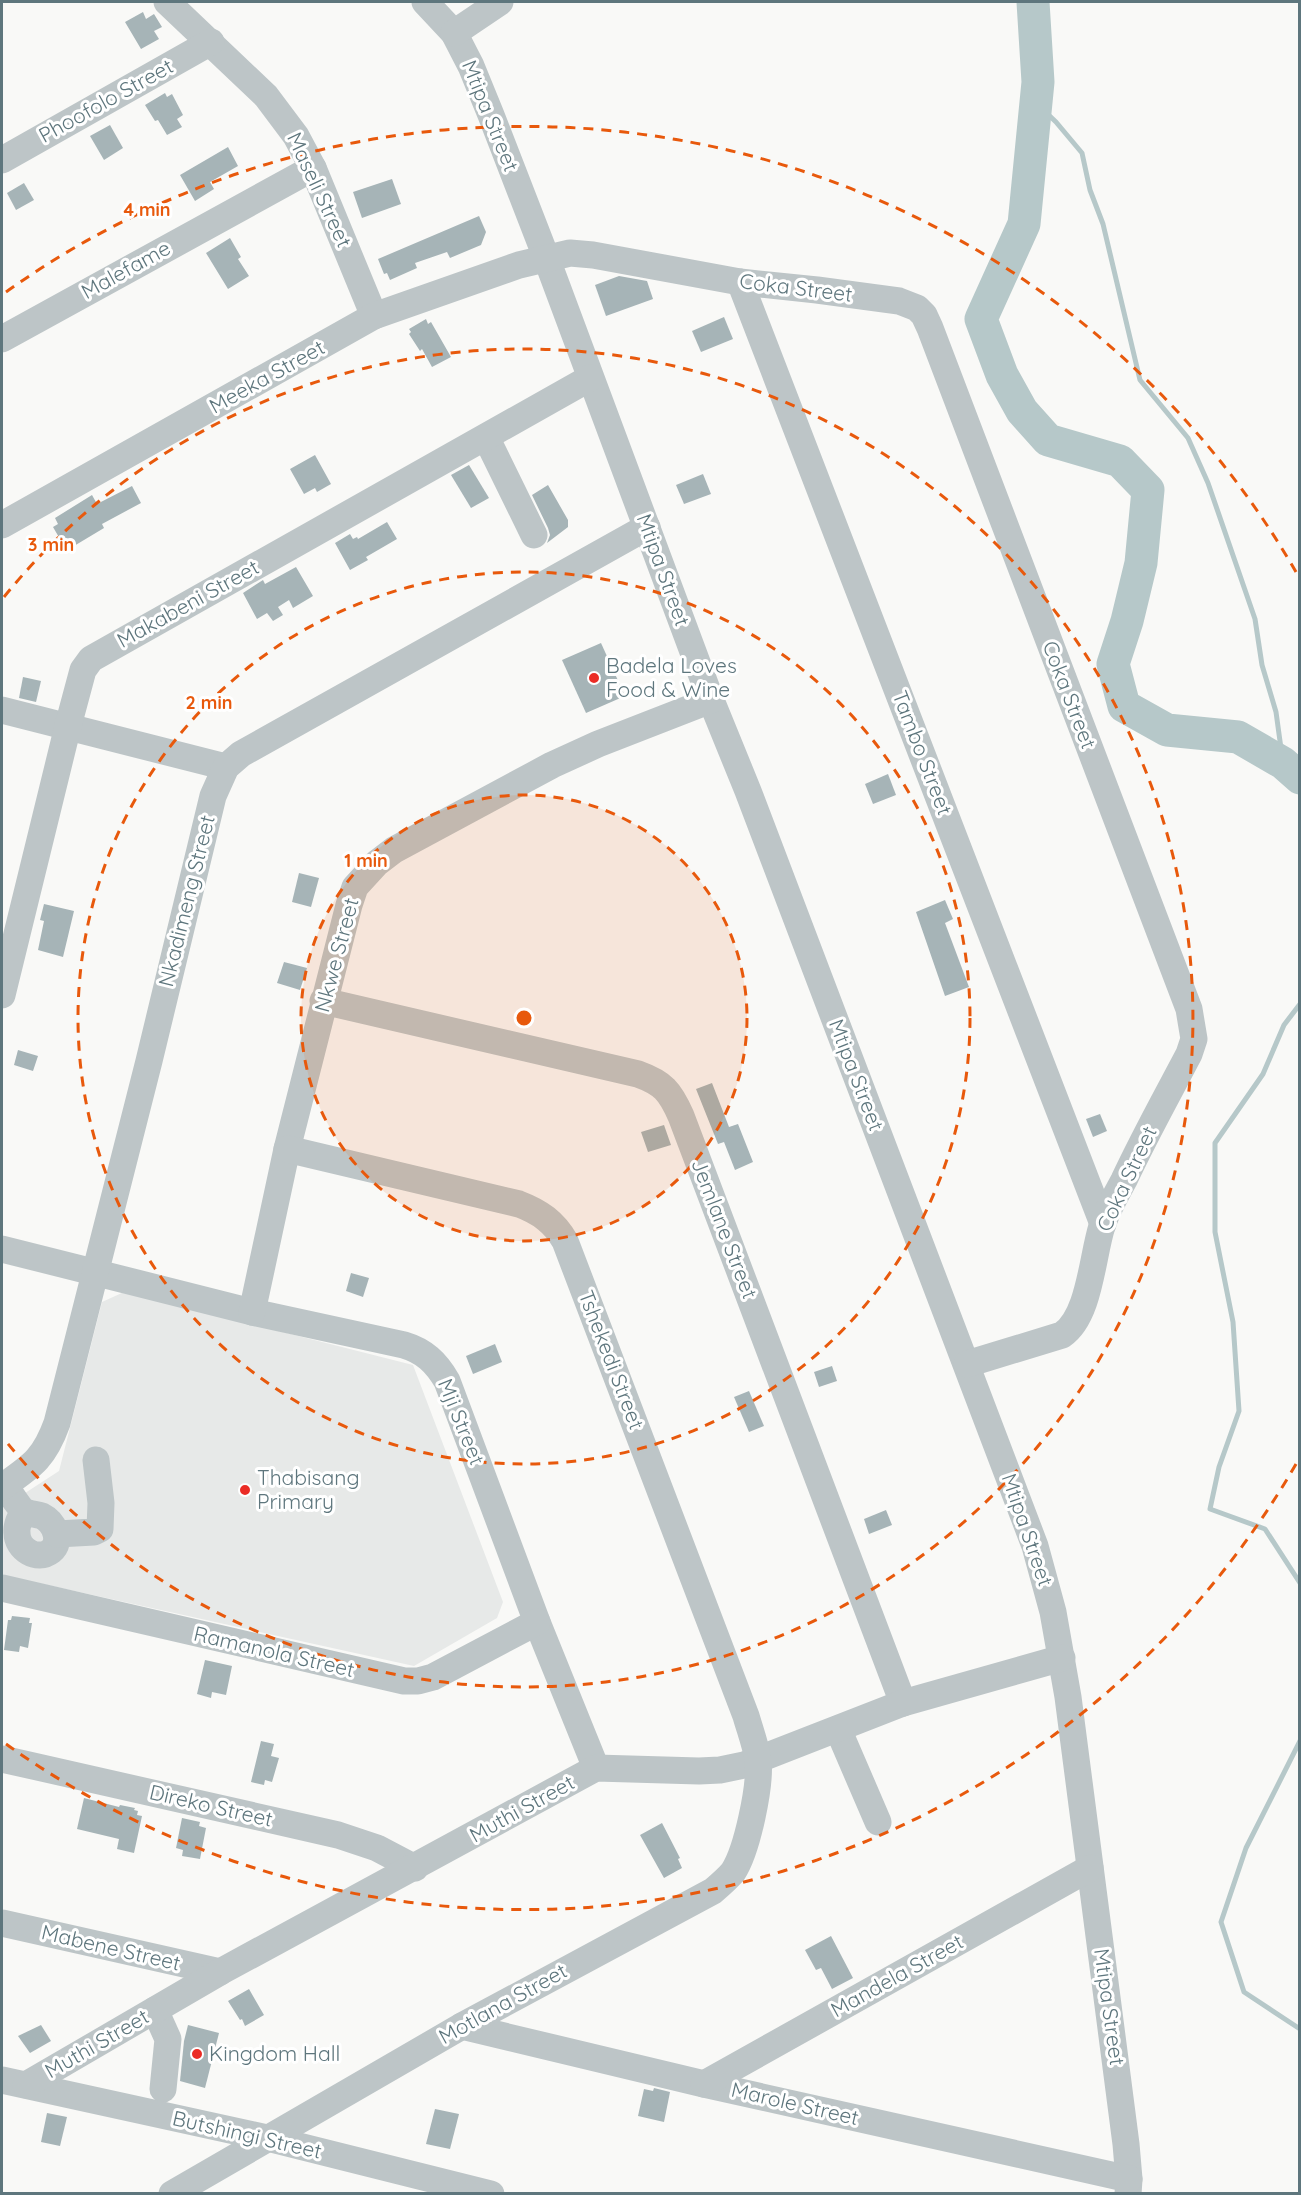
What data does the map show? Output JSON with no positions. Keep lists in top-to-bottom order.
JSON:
{
  "streets": {
    "street": [
      "Phoofolo Street",
      "Mtipa Street",
      "Maseli Street",
      "Malefame",
      "Coka Street",
      "Meeka Street",
      "Makabeni Street",
      "Tambo Street",
      "Nkadimeng Street",
      "Nkwe Street",
      "Jemlane Street",
      "Tshekedi Street",
      "Mji Street",
      "Ramanola Street",
      "Direko Street",
      "Muthi Street",
      "Mabene Street",
      "Mandela Street",
      "Motlana Street",
      "Marole Street",
      "Butshingi Street"
    ]
  },
  "crossings": [
    ["Phoofolo Street", "Maseli Street"],
    ["Mtipa Street", "Coka Street"],
    ["Mtipa Street", "Meeka Street"],
    ["Mtipa Street", "Makabeni Street"],
    ["Mtipa Street", "Nkadimeng Street"],
    ["Mtipa Street", "Nkwe Street"],
    ["Mtipa Street", "Muthi Street"],
    ["Mtipa Street", "Mandela Street"],
    ["Mtipa Street", "Marole Street"],
    ["Maseli Street", "Malefame"],
    ["Maseli Street", "Meeka Street"],
    ["Coka Street", "Meeka Street"],
    ["Coka Street", "Tambo Street"],
    ["Nkadimeng Street", "Mji Street"],
    ["Nkwe Street", "Jemlane Street"],
    ["Nkwe Street", "Tshekedi Street"],
    ["Nkwe Street", "Mji Street"],
    ["Jemlane Street", "Muthi Street"],
    ["Tshekedi Street", "Muthi Street"],
    ["Tshekedi Street", "Motlana Street"],
    ["Mji Street", "Ramanola Street"],
    ["Mji Street", "Muthi Street"],
    ["Direko Street", "Muthi Street"],
    ["Muthi Street", "Mabene Street"],
    ["Muthi Street", "Motlana Street"],
    ["Muthi Street", "Butshingi Street"],
    ["Mandela Street", "Marole Street"],
    ["Motlana Street", "Marole Street"],
    ["Motlana Street", "Butshingi Street"]
  ],
  "places": ["Badela Loves Food & Wine", "Thabisang Primary", "Kingdom Hall"],
  "rings": [
    "4 min",
    "3 min",
    "2 min",
    "1 min"
  ]
}
